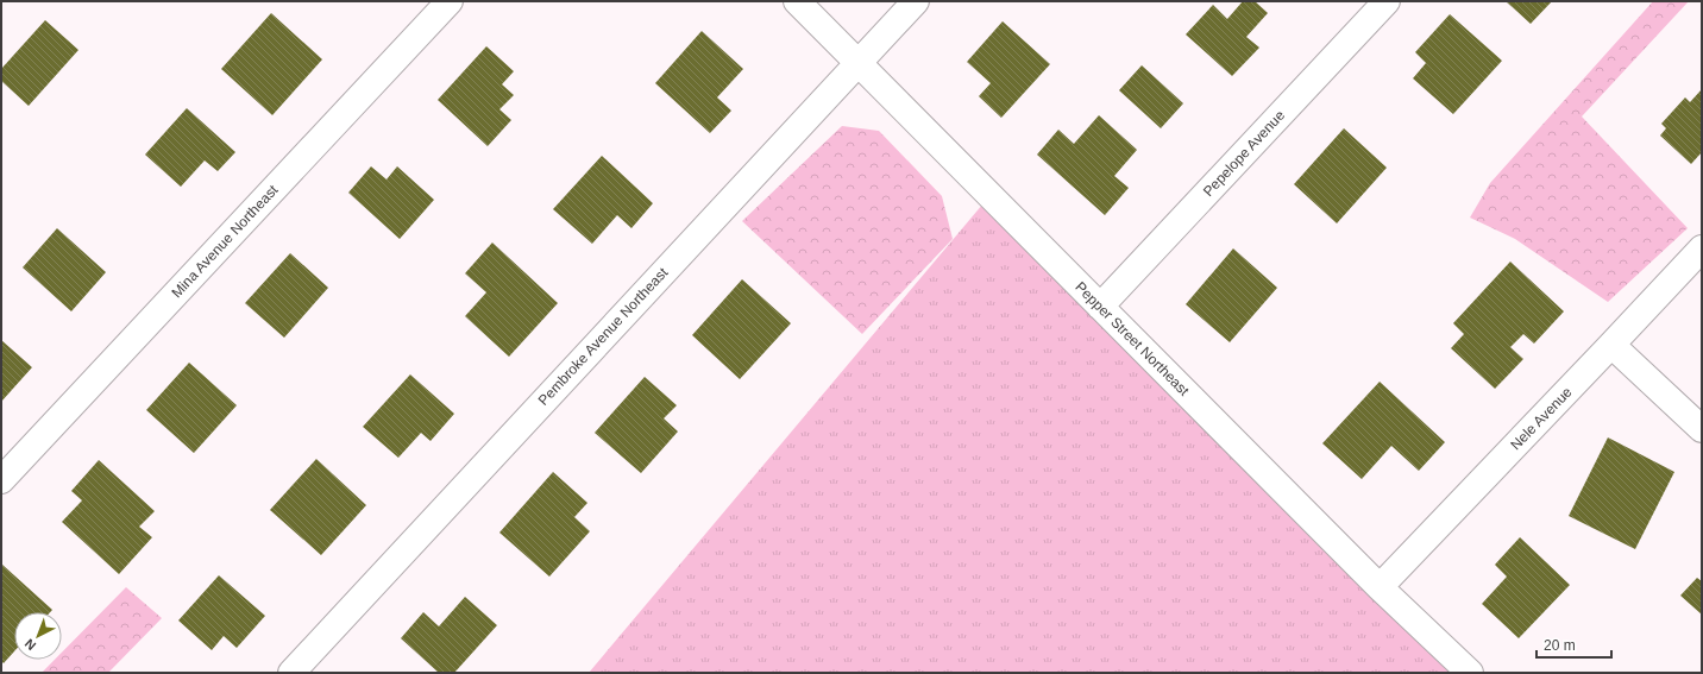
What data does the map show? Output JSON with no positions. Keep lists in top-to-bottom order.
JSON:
{
  "streets": {
    "street": [
      "Pepelope Avenue",
      "Mina Avenue Northeast",
      "Pembroke Avenue Northeast",
      "Pepper Street Northeast",
      "Nele Avenue"
    ]
  },
  "crossings": [
    ["Pepelope Avenue", "Pepper Street Northeast"],
    ["Pembroke Avenue Northeast", "Pepper Street Northeast"],
    ["Pepper Street Northeast", "Nele Avenue"]
  ],
  "scale_bar": "20 m",
  "north": "bottom left"
}
